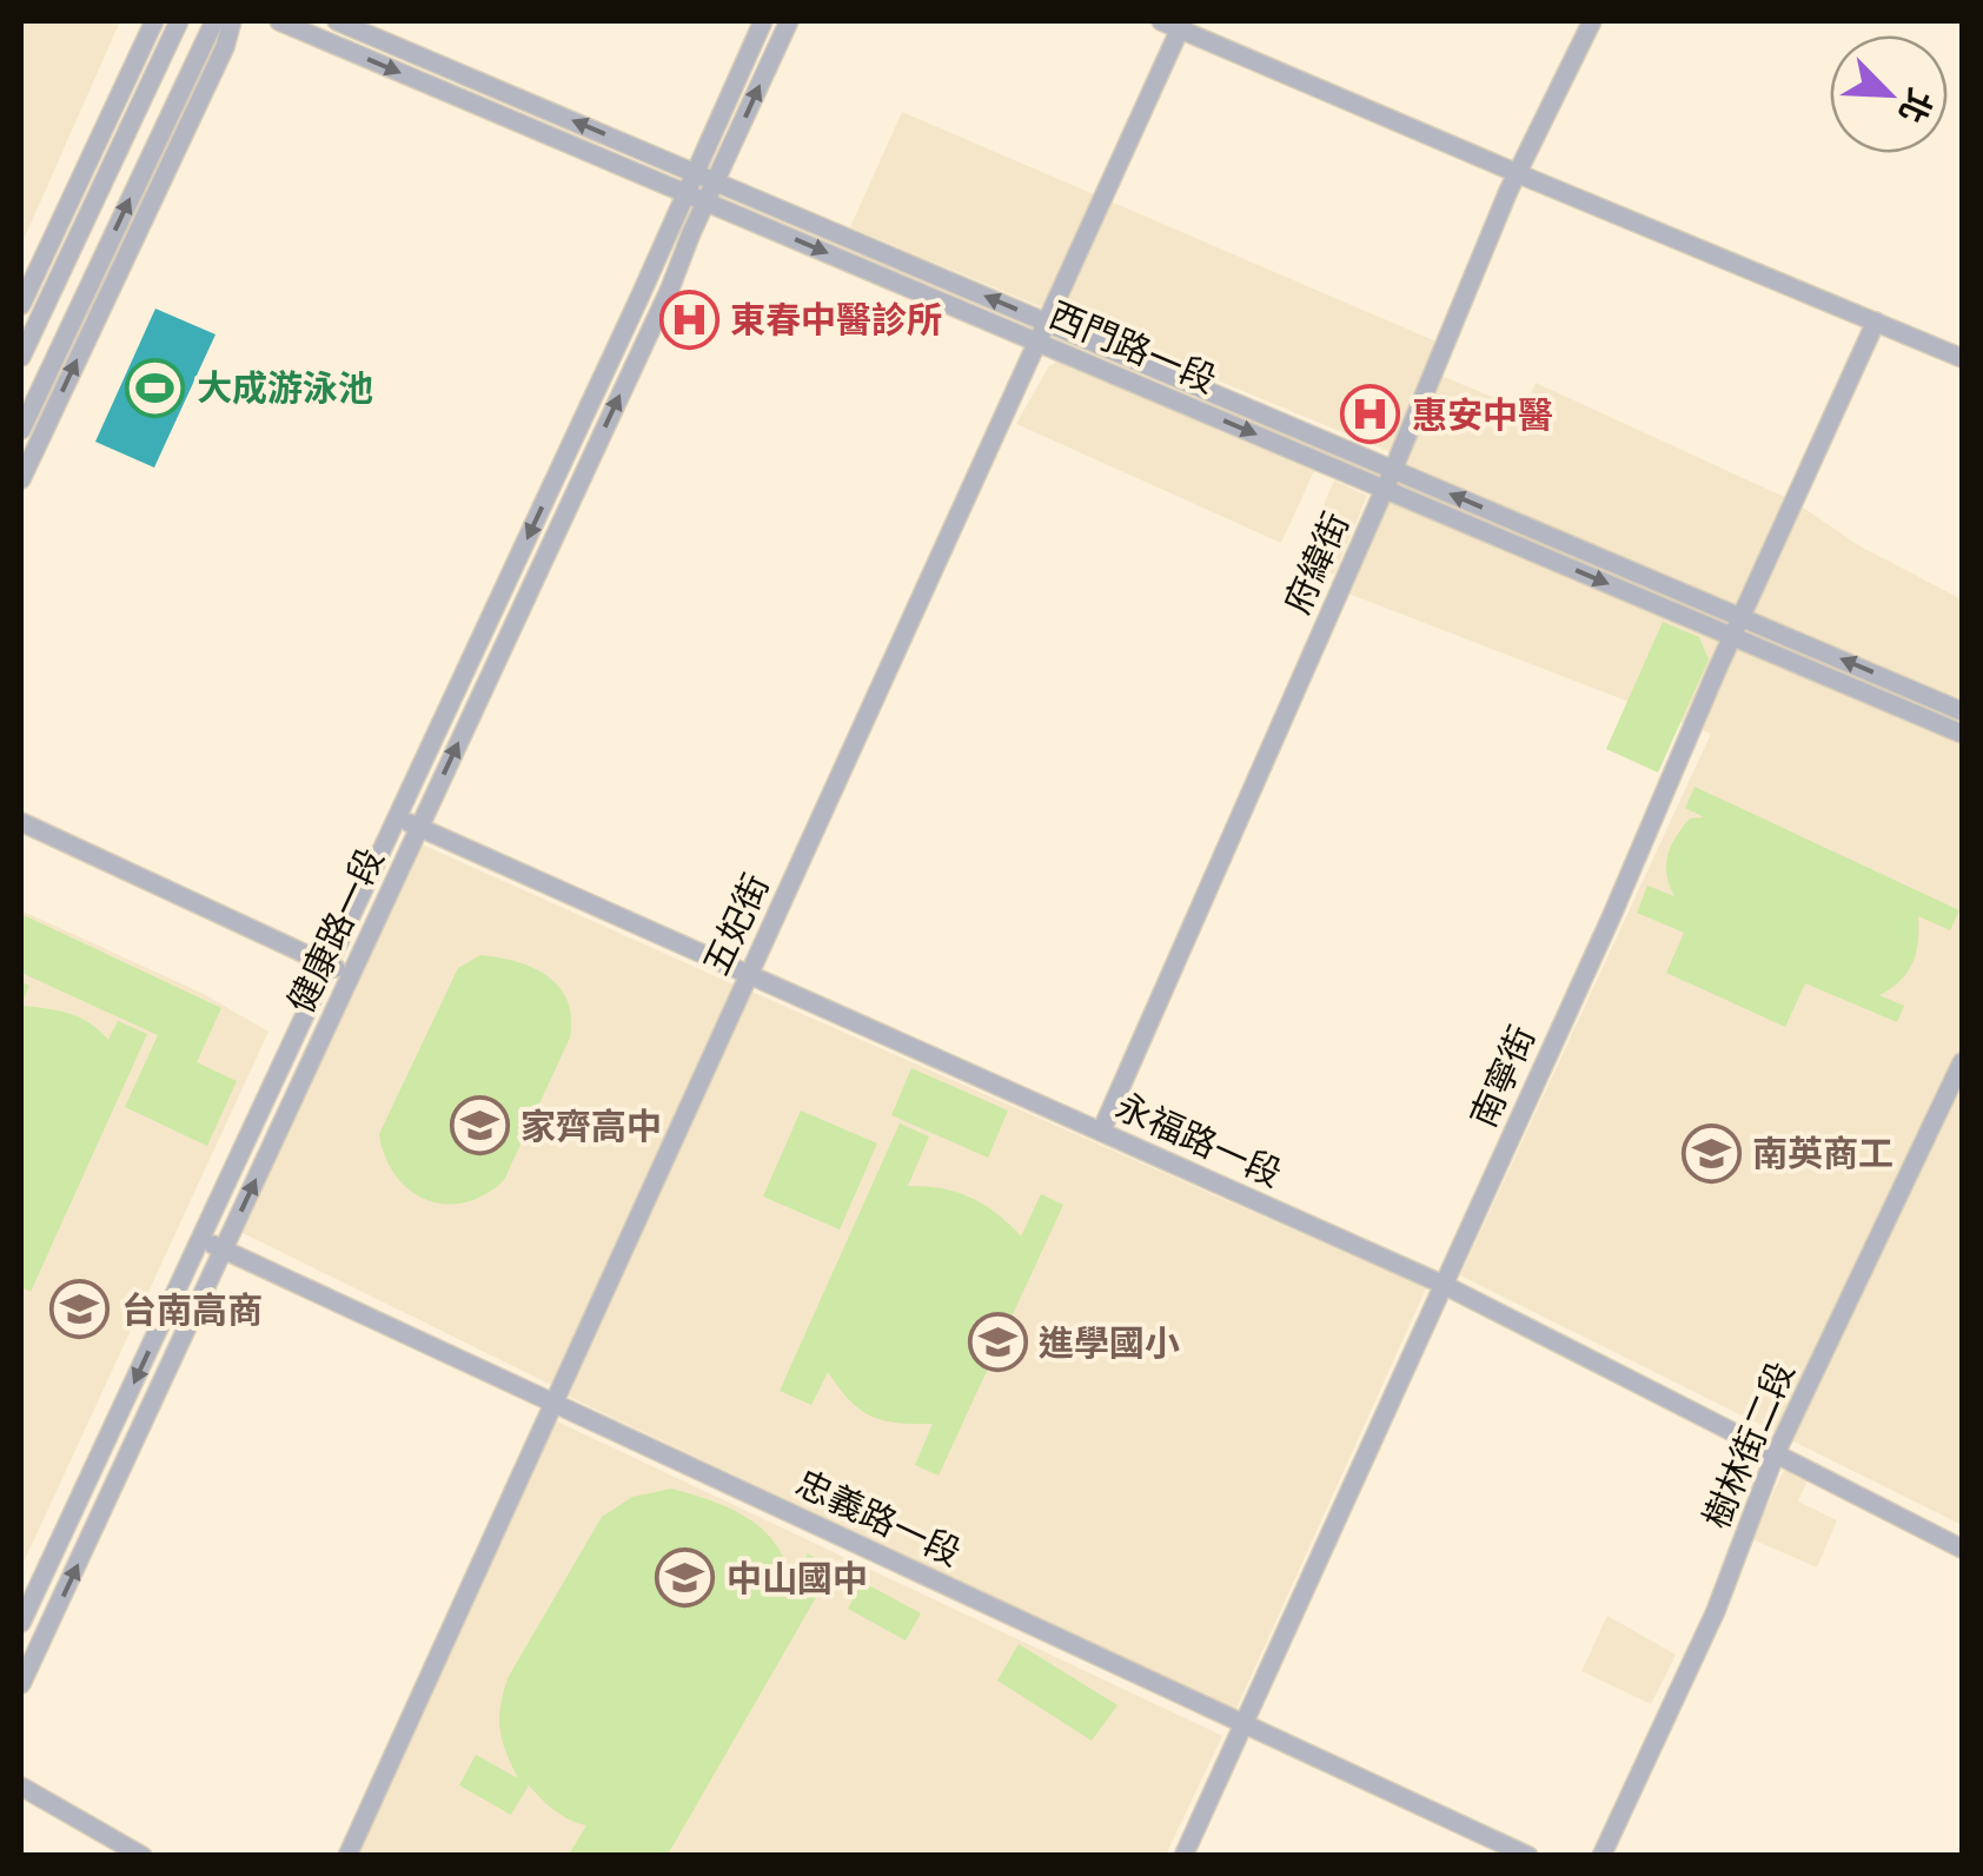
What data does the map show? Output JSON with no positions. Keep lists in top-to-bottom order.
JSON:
{
  "streets": {
    "street": [
      "西門路一段",
      "府緯街",
      "五妃街",
      "健康路一段",
      "南寧街",
      "永福路一段",
      "樹林街二段",
      "忠義路一段"
    ]
  },
  "crossings": [
    ["西門路一段", "府緯街"],
    ["西門路一段", "五妃街"],
    ["西門路一段", "健康路一段"],
    ["西門路一段", "南寧街"],
    ["府緯街", "永福路一段"],
    ["五妃街", "永福路一段"],
    ["五妃街", "忠義路一段"],
    ["健康路一段", "永福路一段"],
    ["健康路一段", "忠義路一段"],
    ["南寧街", "永福路一段"],
    ["南寧街", "忠義路一段"],
    ["永福路一段", "樹林街二段"]
  ],
  "places": {
    "hospital": ["東春中醫診所", "惠安中醫"],
    "sports": ["大成游泳池"],
    "school or university": [
      "家齊高中",
      "南英商工",
      "台南高商",
      "進學國小",
      "中山國中"
    ]
  },
  "north": "bottom right"
}
